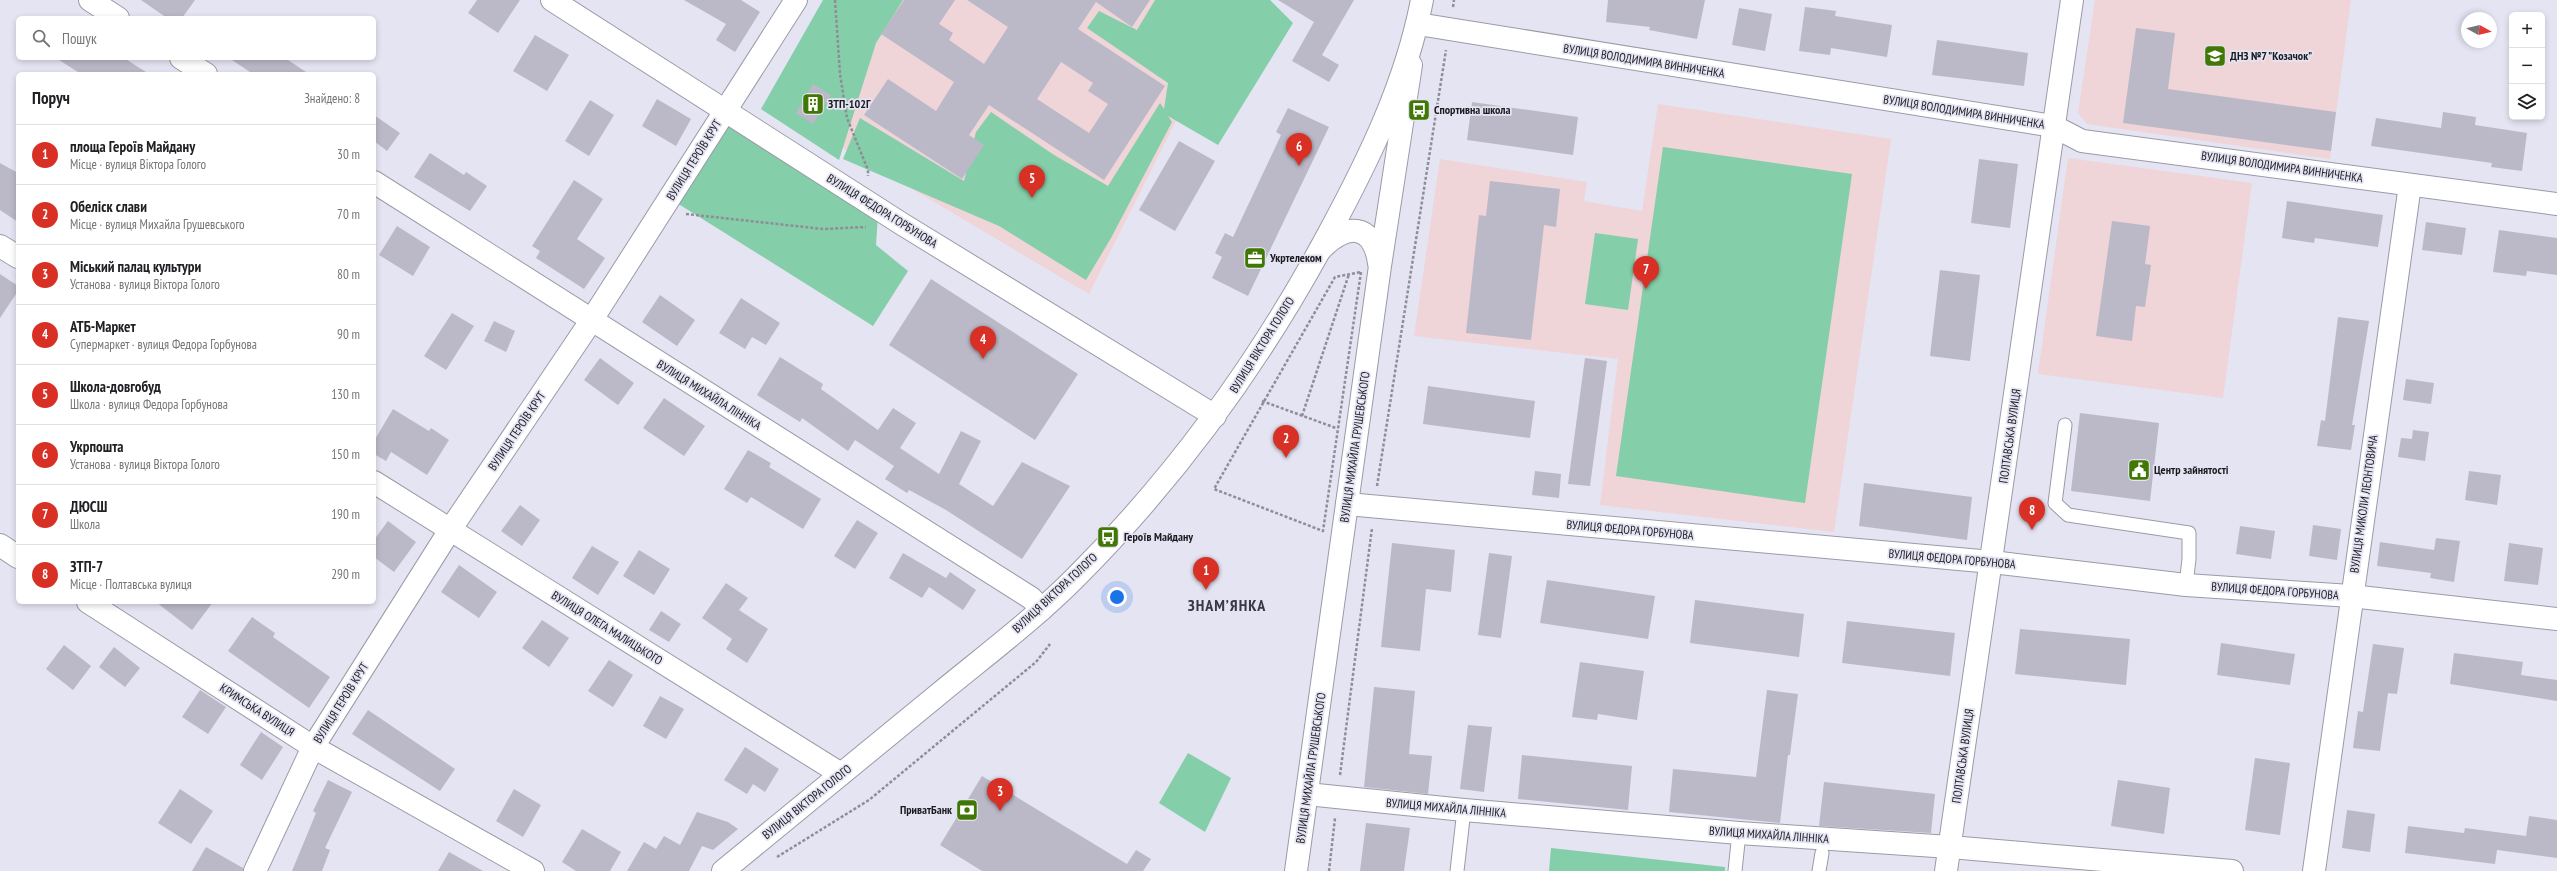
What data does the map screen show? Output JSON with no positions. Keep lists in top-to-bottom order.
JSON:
{
  "streets": {
    "street": [
      "ВУЛИЦЯ ВОЛОДИМИРА ВИННИЧЕНКА",
      "ВУЛИЦЯ ГЕРОЇВ КРУТ",
      "ВУЛИЦЯ ФЕДОРА ГОРБУНОВА",
      "ВУЛИЦЯ ВІКТОРА ГОЛОГО",
      "ВУЛИЦЯ МИХАЙЛА ЛІННІКА",
      "ПОЛТАВСЬКА ВУЛИЦЯ",
      "ВУЛИЦЯ МИХАЙЛА ГРУШЕВСЬКОГО",
      "ВУЛИЦЯ МИКОЛИ ЛЕОНТОВИЧА",
      "ВУЛИЦЯ ОЛЕГА МАЛИЦЬКОГО",
      "КРИМСЬКА ВУЛИЦЯ"
    ]
  },
  "crossings": [
    ["ВУЛИЦЯ ВОЛОДИМИРА ВИННИЧЕНКА", "ПОЛТАВСЬКА ВУЛИЦЯ"],
    ["ВУЛИЦЯ ВОЛОДИМИРА ВИННИЧЕНКА", "ВУЛИЦЯ МИХАЙЛА ГРУШЕВСЬКОГО"],
    ["ВУЛИЦЯ ВОЛОДИМИРА ВИННИЧЕНКА", "ВУЛИЦЯ МИКОЛИ ЛЕОНТОВИЧА"],
    ["ВУЛИЦЯ ГЕРОЇВ КРУТ", "ВУЛИЦЯ ФЕДОРА ГОРБУНОВА"],
    ["ВУЛИЦЯ ГЕРОЇВ КРУТ", "ВУЛИЦЯ МИХАЙЛА ЛІННІКА"],
    ["ВУЛИЦЯ ГЕРОЇВ КРУТ", "ВУЛИЦЯ ОЛЕГА МАЛИЦЬКОГО"],
    ["ВУЛИЦЯ ГЕРОЇВ КРУТ", "КРИМСЬКА ВУЛИЦЯ"],
    ["ВУЛИЦЯ ФЕДОРА ГОРБУНОВА", "ВУЛИЦЯ ВІКТОРА ГОЛОГО"],
    ["ВУЛИЦЯ ФЕДОРА ГОРБУНОВА", "ПОЛТАВСЬКА ВУЛИЦЯ"],
    ["ВУЛИЦЯ ФЕДОРА ГОРБУНОВА", "ВУЛИЦЯ МИХАЙЛА ГРУШЕВСЬКОГО"],
    ["ВУЛИЦЯ ФЕДОРА ГОРБУНОВА", "ВУЛИЦЯ МИКОЛИ ЛЕОНТОВИЧА"],
    ["ВУЛИЦЯ ВІКТОРА ГОЛОГО", "ВУЛИЦЯ МИХАЙЛА ЛІННІКА"],
    ["ВУЛИЦЯ ВІКТОРА ГОЛОГО", "ВУЛИЦЯ МИХАЙЛА ГРУШЕВСЬКОГО"],
    ["ВУЛИЦЯ ВІКТОРА ГОЛОГО", "ВУЛИЦЯ ОЛЕГА МАЛИЦЬКОГО"],
    ["ВУЛИЦЯ МИХАЙЛА ЛІННІКА", "ПОЛТАВСЬКА ВУЛИЦЯ"],
    ["ВУЛИЦЯ МИХАЙЛА ЛІННІКА", "ВУЛИЦЯ МИХАЙЛА ГРУШЕВСЬКОГО"]
  ],
  "districts": ["ЗНАМ’ЯНКА"],
  "places": {
    "school or university": ["ДНЗ №7 \"Козачок\""],
    "building": ["ЗТП-102Г"],
    "bus stop": ["Спортивна школа", "Героїв Майдану"],
    "office": ["Укртелеком"],
    "public building": ["Центр зайнятості"],
    "bank": ["ПриватБанк"]
  },
  "north": "right",
  "page": {
    "map_buttons": ["+", "−"],
    "search": "Пошук",
    "heading": ["Поруч", "Знайдено: 8"],
    "list": [
      {
        "mark": "1",
        "name": "площа Героїв Майдану",
        "note": "Місце · вулиця Віктора Голого",
        "value": "30 m"
      },
      {
        "mark": "2",
        "name": "Обеліск слави",
        "note": "Місце · вулиця Михайла Грушевського",
        "value": "70 m"
      },
      {
        "mark": "3",
        "name": "Міський палац культури",
        "note": "Установа · вулиця Віктора Голого",
        "value": "80 m"
      },
      {
        "mark": "4",
        "name": "АТБ-Маркет",
        "note": "Супермаркет · вулиця Федора Горбунова",
        "value": "90 m"
      },
      {
        "mark": "5",
        "name": "Школа-довгобуд",
        "note": "Школа · вулиця Федора Горбунова",
        "value": "130 m"
      },
      {
        "mark": "6",
        "name": "Укрпошта",
        "note": "Установа · вулиця Віктора Голого",
        "value": "150 m"
      },
      {
        "mark": "7",
        "name": "ДЮСШ",
        "note": "Школа",
        "value": "190 m"
      },
      {
        "mark": "8",
        "name": "ЗТП-7",
        "note": "Місце · Полтавська вулиця",
        "value": "290 m"
      }
    ],
    "pins": [
      "6",
      "5",
      "7",
      "4",
      "2",
      "8",
      "1",
      "3"
    ]
  }
}
